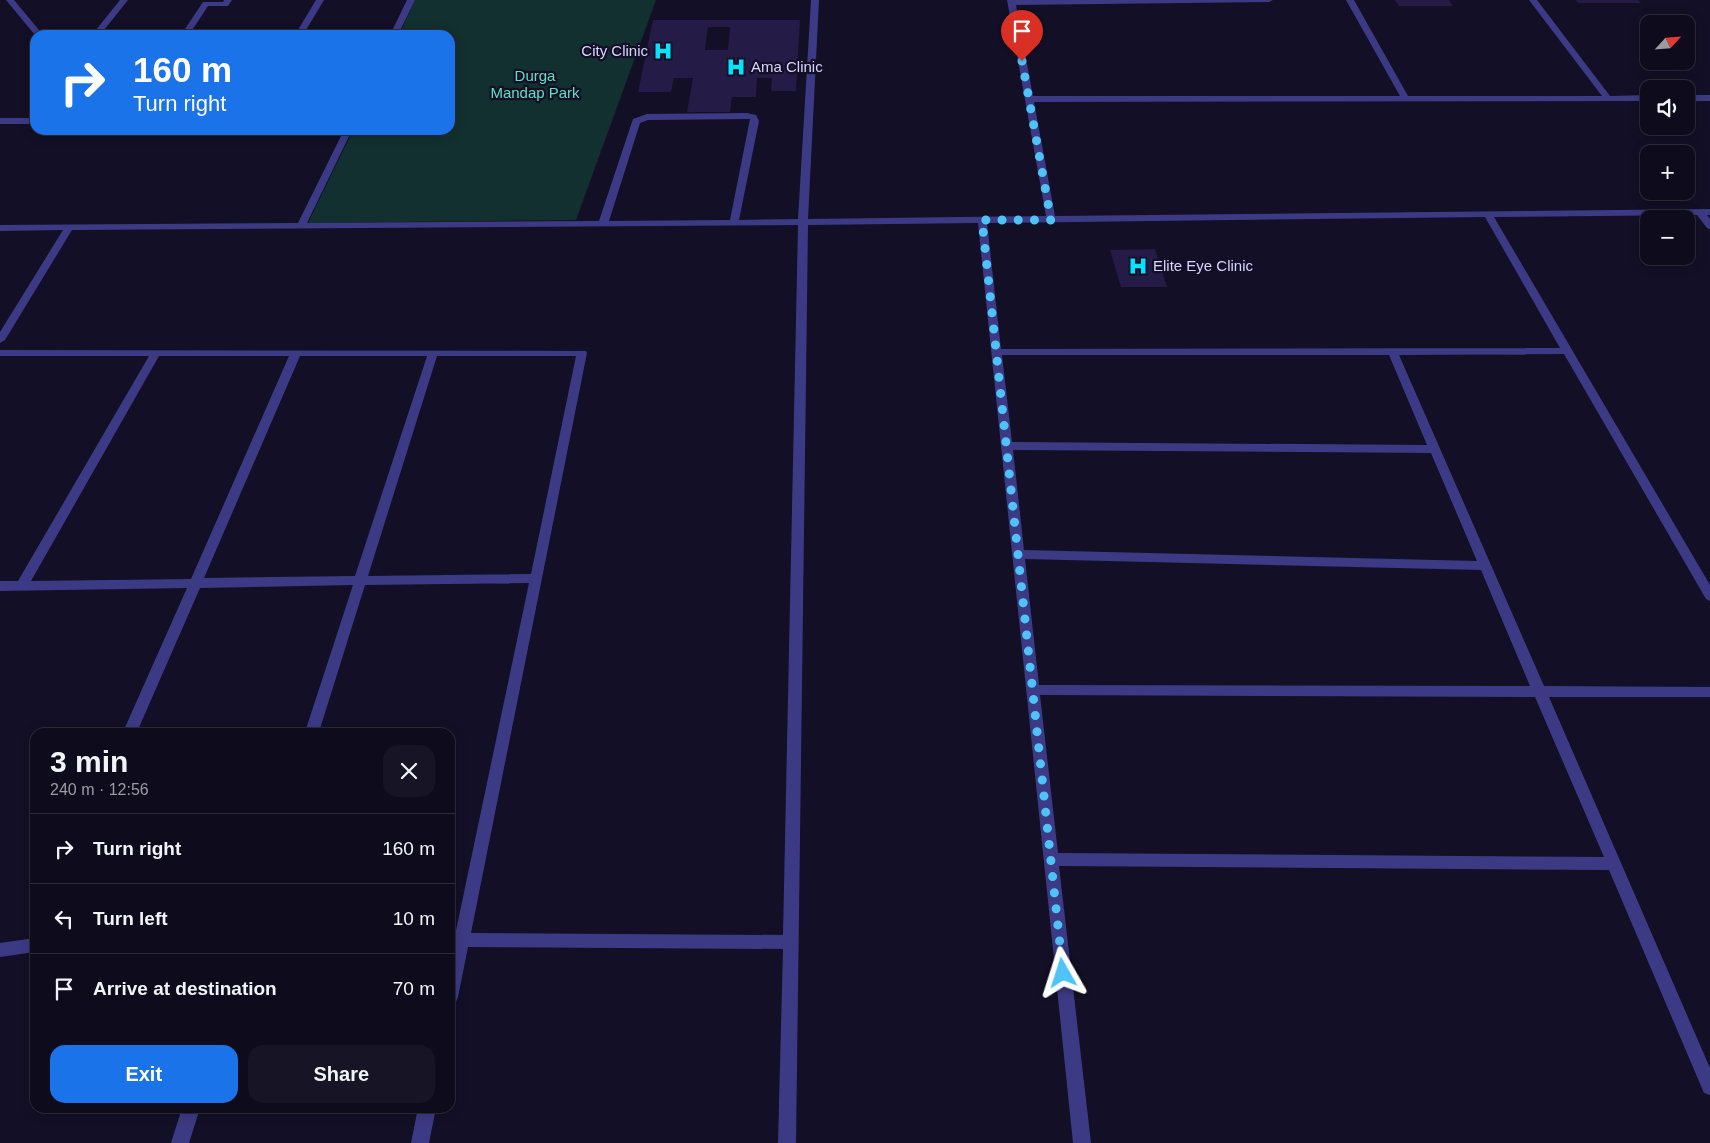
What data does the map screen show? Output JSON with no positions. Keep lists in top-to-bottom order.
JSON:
{
  "parks": ["Durga Mandap Park"],
  "places": {
    "hospital": ["City Clinic", "Ama Clinic", "Elite Eye Clinic"]
  },
  "north": "top right",
  "page": {
    "map_buttons": ["+", "−"],
    "turn": ["160 m", "Turn right"],
    "heading": ["3 min", "240 m · 12:56"],
    "list": [
      {
        "name": "Turn right",
        "value": "160 m"
      },
      {
        "name": "Turn left",
        "value": "10 m"
      },
      {
        "name": "Arrive at destination",
        "value": "70 m"
      }
    ],
    "buttons": ["Exit", "Share"]
  }
}
